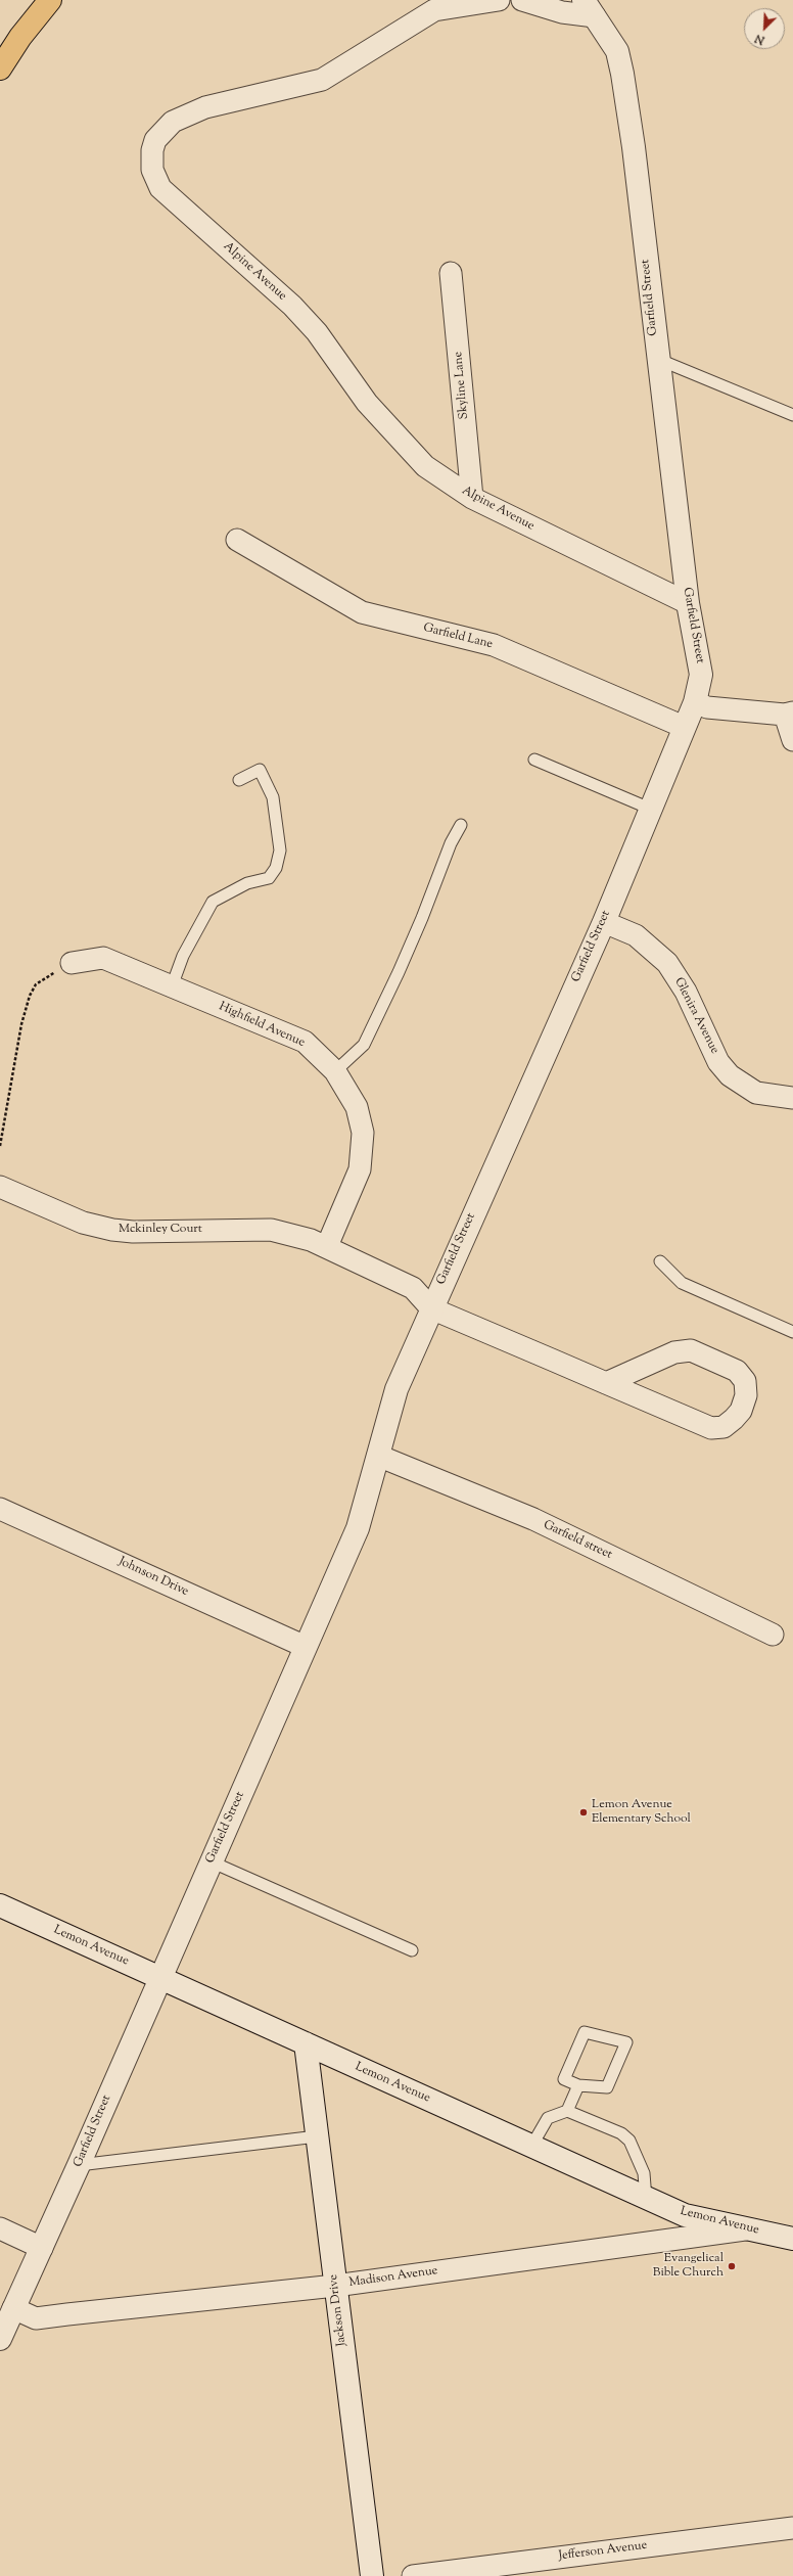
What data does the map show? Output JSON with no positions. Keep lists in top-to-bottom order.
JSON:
{
  "streets": {
    "street": [
      "Alpine Avenue",
      "Garfield Street",
      "Skyline Lane",
      "Garfield Lane",
      "Glenira Avenue",
      "Highfield Avenue",
      "Mckinley Court",
      "Garfield street",
      "Johnson Drive",
      "Lemon Avenue",
      "Madison Avenue",
      "Jackson Drive",
      "Jefferson Avenue"
    ]
  },
  "crossings": [
    ["Alpine Avenue", "Garfield Street"],
    ["Alpine Avenue", "Skyline Lane"],
    ["Garfield Street", "Garfield Lane"],
    ["Garfield Street", "Glenira Avenue"],
    ["Garfield Street", "Garfield street"],
    ["Garfield Street", "Johnson Drive"],
    ["Garfield Street", "Lemon Avenue"],
    ["Garfield Street", "Madison Avenue"],
    ["Highfield Avenue", "Mckinley Court"],
    ["Lemon Avenue", "Madison Avenue"],
    ["Lemon Avenue", "Jackson Drive"],
    ["Madison Avenue", "Jackson Drive"]
  ],
  "places": ["Lemon Avenue Elementary School", "Evangelical Bible Church"],
  "north": "bottom left"
}
